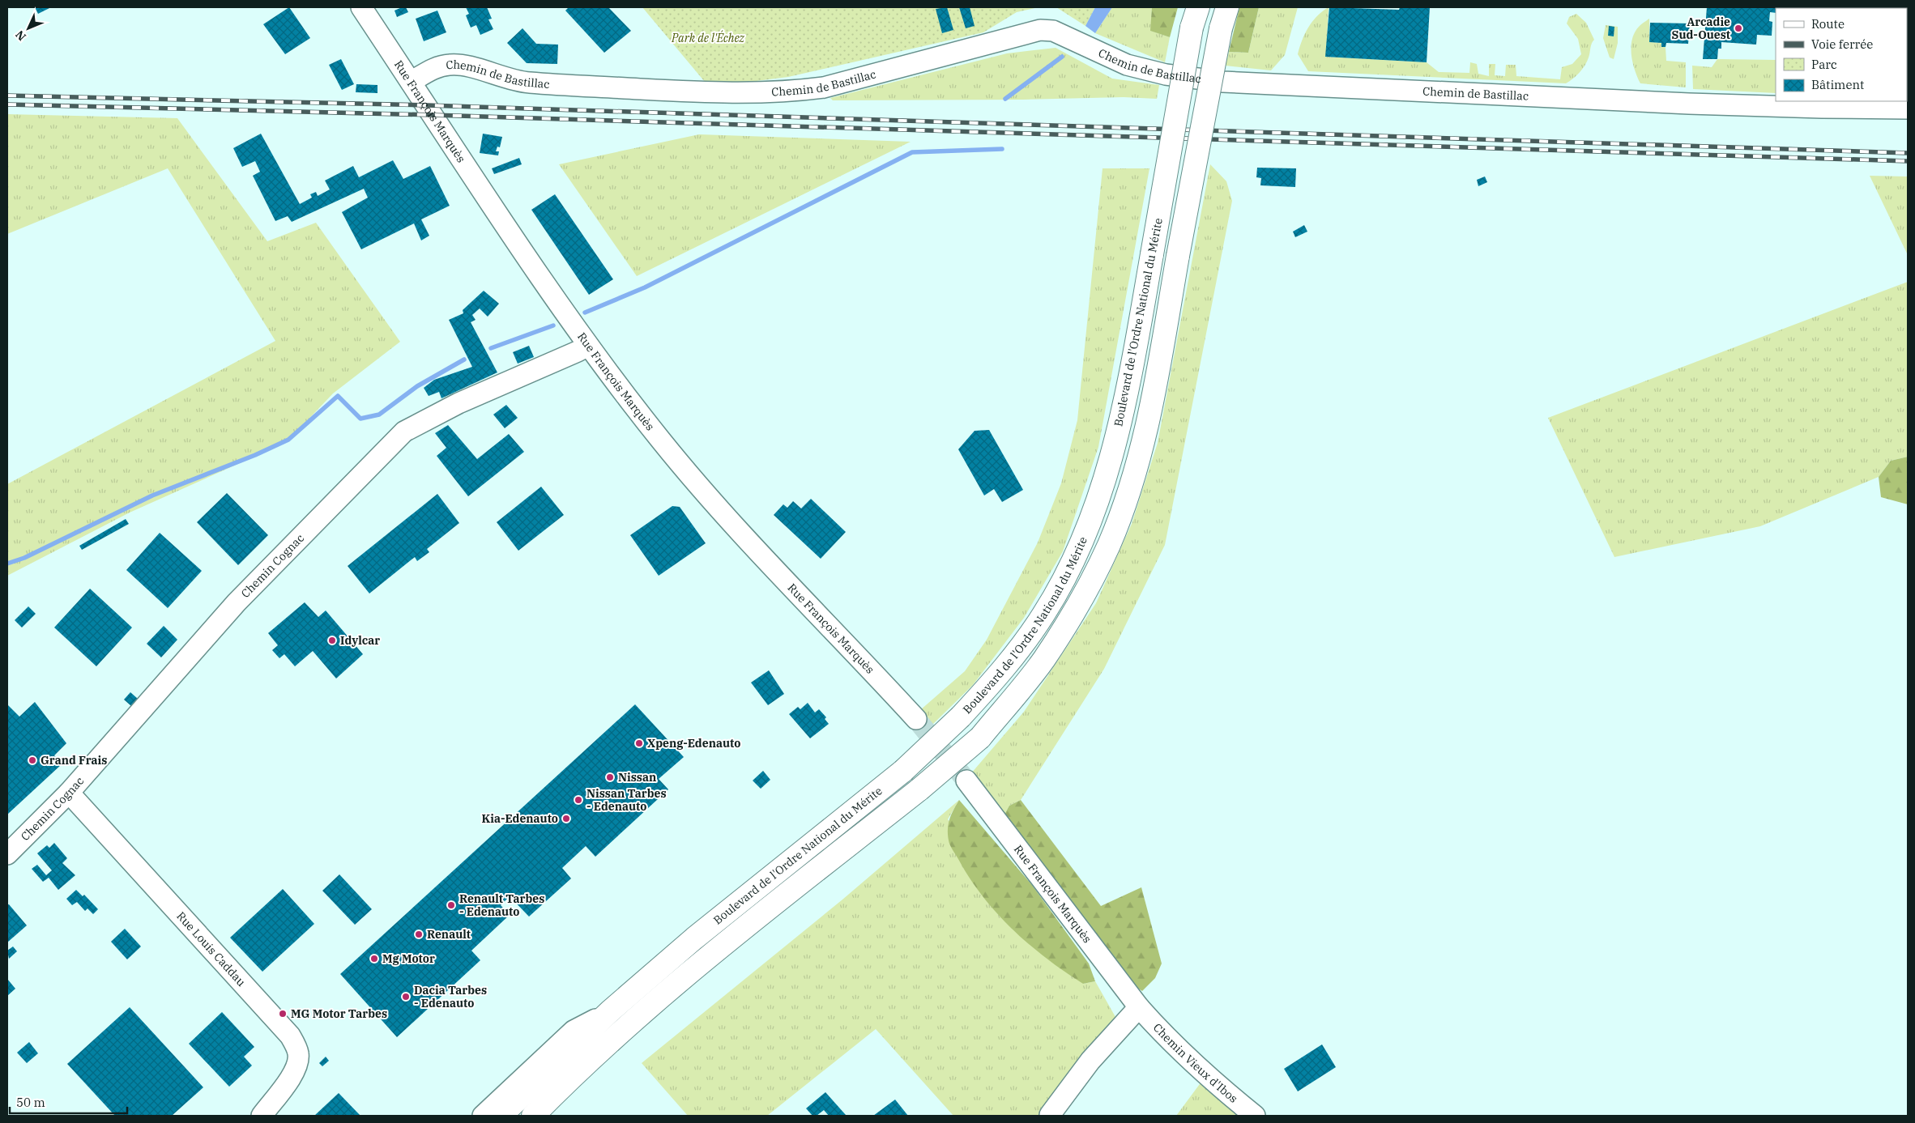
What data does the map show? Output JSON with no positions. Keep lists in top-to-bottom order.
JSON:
{
  "streets": {
    "main road": ["Boulevard de l'Ordre National du Mérite"],
    "street": [
      "Chemin de Bastillac",
      "Rue François Marquès",
      "Chemin Cognac",
      "Rue Louis Caddau",
      "Chemin Vieux d'Ibos"
    ]
  },
  "crossings": [
    ["Chemin de Bastillac", "Rue François Marquès"],
    ["Rue François Marquès", "Chemin Cognac"],
    ["Rue François Marquès", "Chemin Vieux d'Ibos"],
    ["Chemin Cognac", "Rue Louis Caddau"]
  ],
  "parks": ["Park de l'Échez"],
  "places": [
    "Arcadie Sud-Ouest",
    "Idylcar",
    "Xpeng-Edenauto",
    "Grand Frais",
    "Nissan",
    "Nissan Tarbes - Edenauto",
    "Kia-Edenauto",
    "Renault Tarbes - Edenauto",
    "Renault",
    "Mg Motor",
    "Dacia Tarbes - Edenauto",
    "MG Motor Tarbes"
  ],
  "legend": [
    "Route",
    "Voie ferrée",
    "Parc",
    "Bâtiment"
  ],
  "scale_bar": "50 m",
  "north": "bottom left"
}
